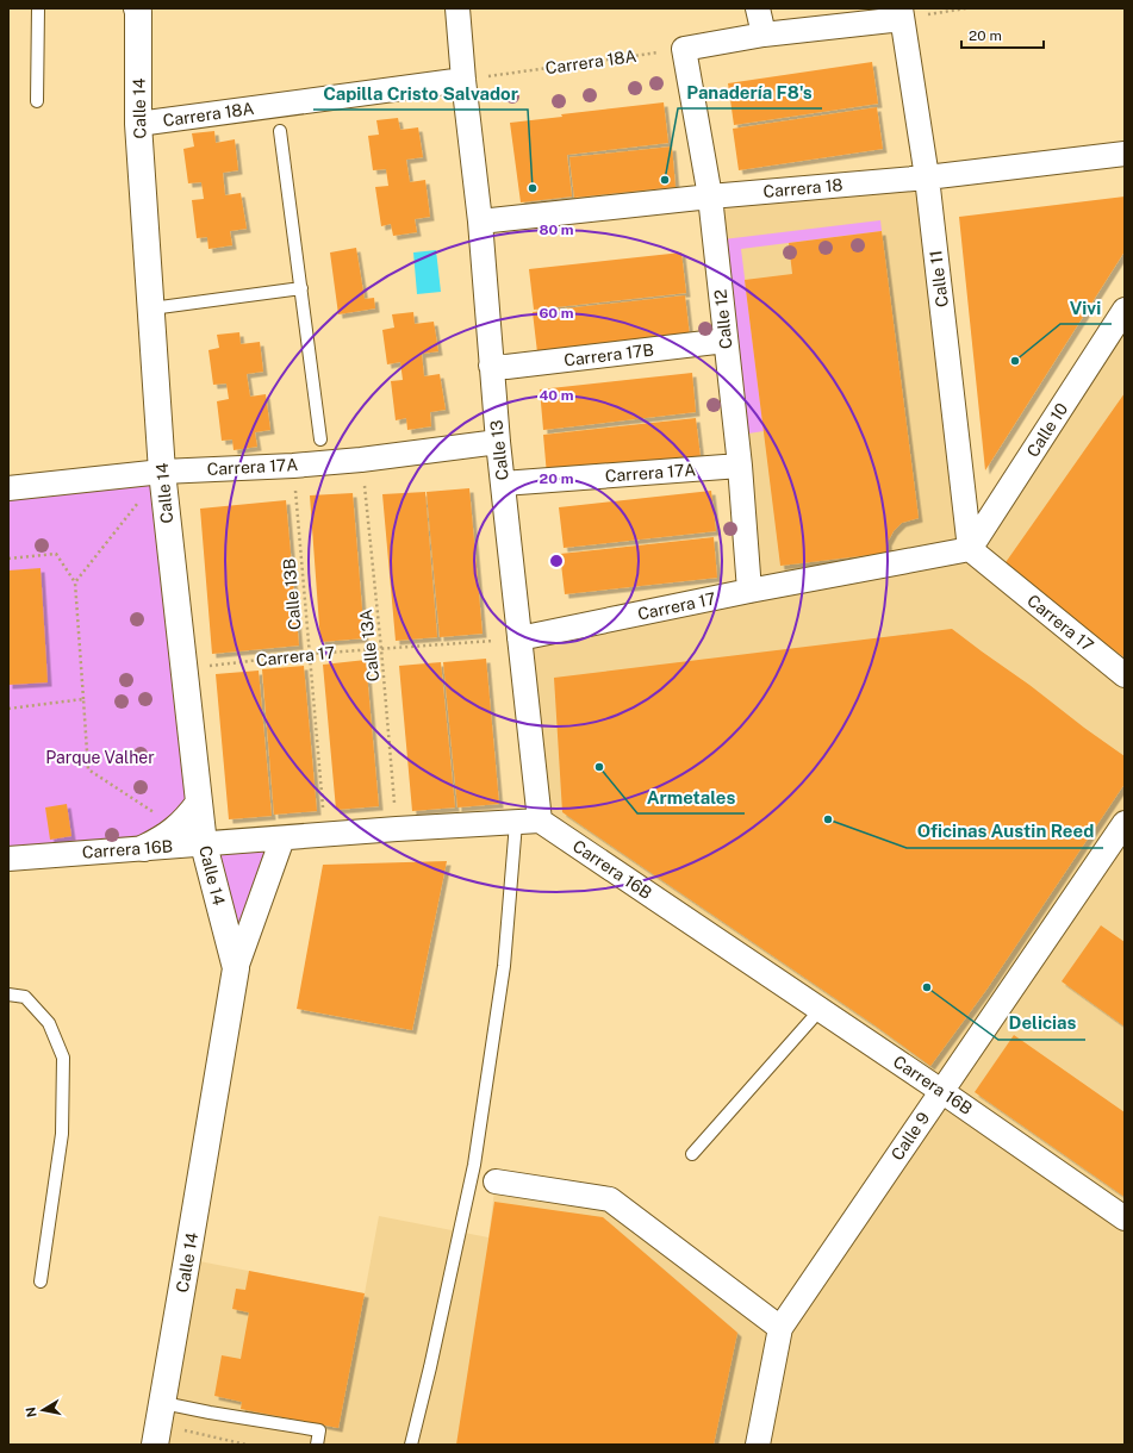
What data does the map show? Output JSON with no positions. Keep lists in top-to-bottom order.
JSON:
{
  "streets": {
    "street": [
      "Carrera 18A",
      "Calle 14",
      "Carrera 18",
      "Calle 11",
      "Calle 12",
      "Carrera 17B",
      "Calle 10",
      "Calle 13",
      "Carrera 17A",
      "Carrera 17",
      "Carrera 16B",
      "Calle 9"
    ],
    "path": ["Calle 13B", "Calle 13A"]
  },
  "crossings": [
    ["Carrera 18A", "Calle 14"],
    ["Carrera 18A", "Calle 12"],
    ["Carrera 18A", "Calle 13"],
    ["Calle 14", "Carrera 17A"],
    ["Calle 14", "Carrera 17"],
    ["Calle 14", "Carrera 16B"],
    ["Carrera 18", "Calle 11"],
    ["Carrera 18", "Calle 12"],
    ["Carrera 18", "Calle 13"],
    ["Calle 11", "Calle 10"],
    ["Calle 11", "Carrera 17"],
    ["Calle 12", "Carrera 17B"],
    ["Calle 12", "Carrera 17A"],
    ["Calle 12", "Carrera 17"],
    ["Carrera 17B", "Calle 13"],
    ["Calle 10", "Carrera 17"],
    ["Calle 13", "Carrera 17A"],
    ["Calle 13", "Carrera 17"],
    ["Calle 13", "Carrera 16B"],
    ["Carrera 17A", "Calle 13B"],
    ["Carrera 17A", "Calle 13A"],
    ["Calle 13B", "Carrera 17"],
    ["Calle 13B", "Carrera 16B"],
    ["Carrera 17", "Calle 13A"],
    ["Calle 13A", "Carrera 16B"],
    ["Carrera 16B", "Calle 9"]
  ],
  "parks": ["Parque Valher"],
  "places": [
    "Panadería F8's",
    "Capilla Cristo Salvador",
    "Vivi",
    "Armetales",
    "Oficinas Austin Reed",
    "Delicias"
  ],
  "scale_bar": "20 m",
  "north": "left",
  "rings": [
    "80 m",
    "60 m",
    "40 m",
    "20 m"
  ]
}
